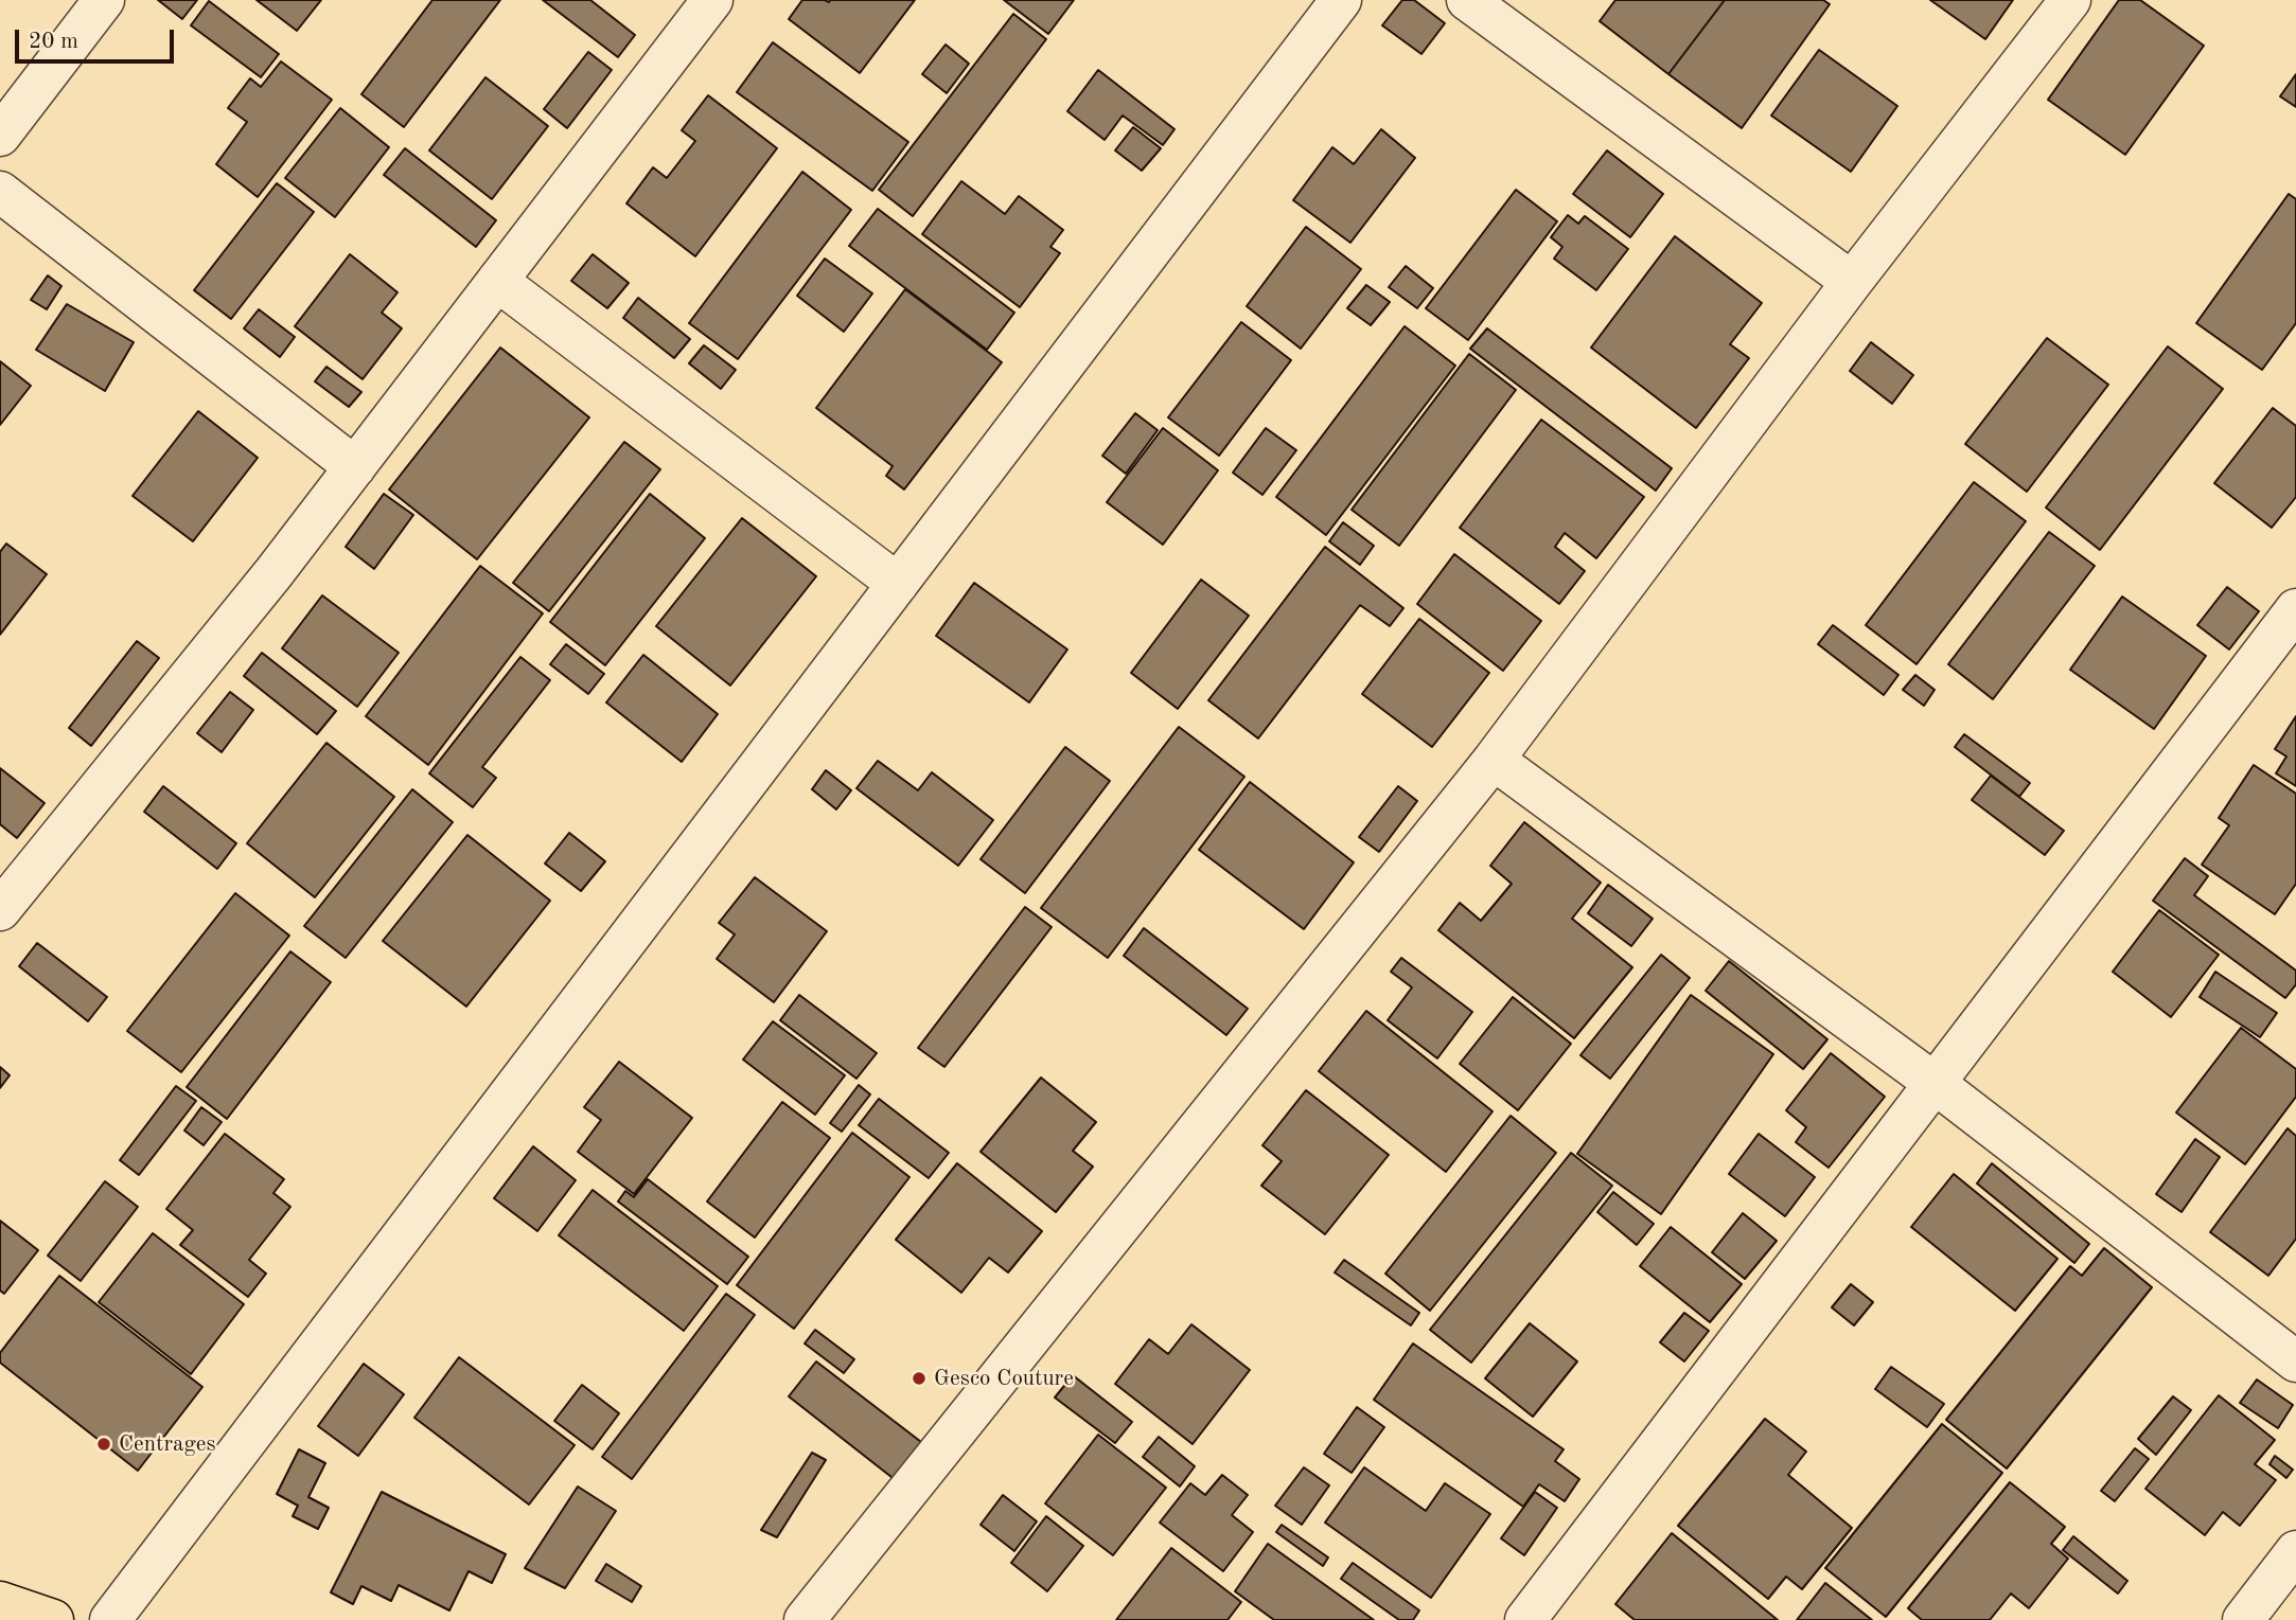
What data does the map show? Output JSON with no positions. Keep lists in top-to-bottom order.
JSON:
{
  "places": ["Gesco Couture", "Centrages"],
  "scale_bar": "20 m"
}
